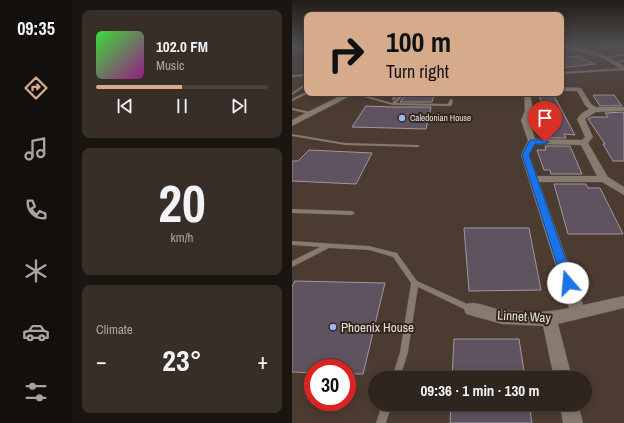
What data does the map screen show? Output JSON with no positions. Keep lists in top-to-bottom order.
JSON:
{
  "streets": {
    "street": ["Linnet Way"]
  },
  "places": ["Caledonian House", "Phoenix House"],
  "page": {
    "tabs": "09:35",
    "turn": ["100 m", "Turn right"],
    "song": ["102.0 FM", "Music"],
    "tile": [
      ["20", "km/h"],
      "Climate"
    ],
    "heat": ["−", "23°", "+"],
    "limit": "30",
    "trip": "09:36 · 1 min · 130 m"
  }
}
